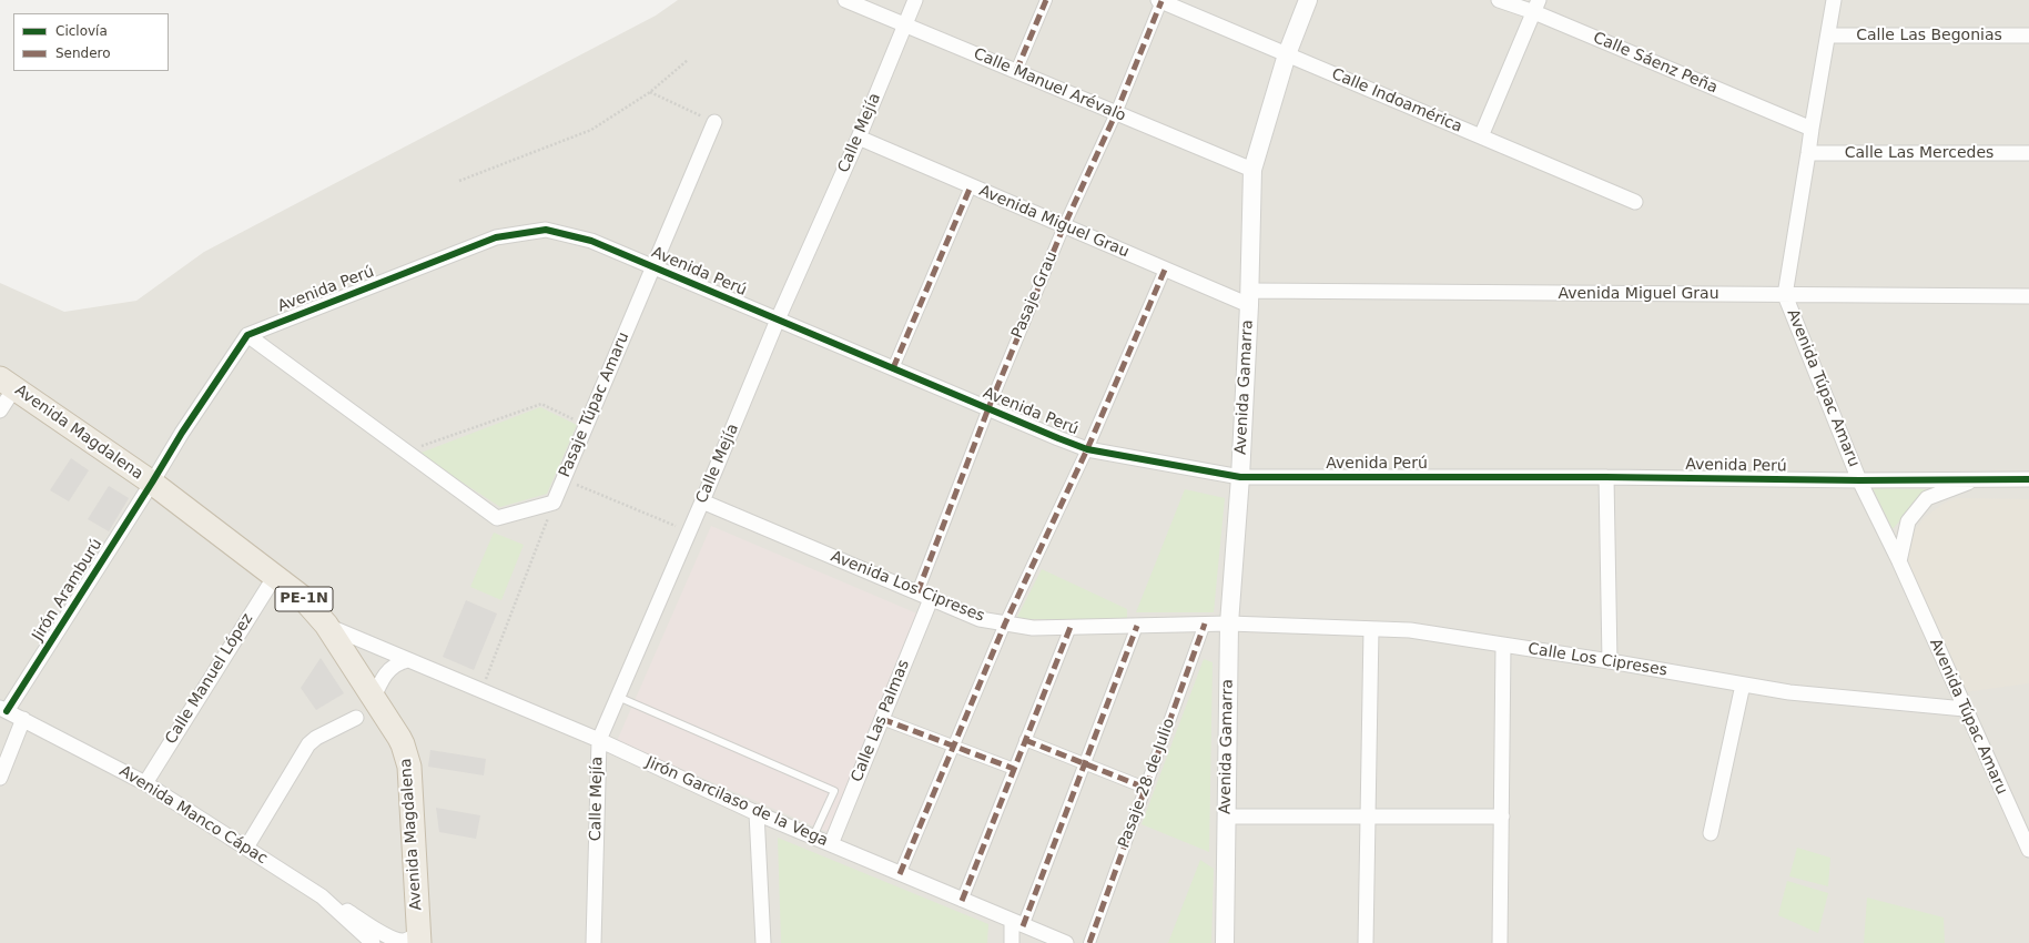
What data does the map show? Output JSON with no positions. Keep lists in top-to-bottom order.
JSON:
{
  "streets": {
    "highway": ["Avenida Magdalena", "PE-1N"],
    "street": [
      "Calle Las Begonias",
      "Calle Sáenz Peña",
      "Calle Manuel Arévalo",
      "Calle Indoamérica",
      "Calle Mejía",
      "Calle Las Mercedes",
      "Avenida Miguel Grau",
      "Avenida Perú",
      "Pasaje Grau",
      "Avenida Gamarra",
      "Avenida Túpac Amaru",
      "Pasaje Túpac Amaru",
      "Avenida Los Cipreses",
      "Jirón Aramburú",
      "Calle Los Cipreses",
      "Calle Manuel López",
      "Calle Las Palmas",
      "Pasaje 28 de Julio",
      "Jirón Garcilaso de la Vega",
      "Avenida Manco Cápac"
    ]
  },
  "crossings": [
    ["Calle Las Begonias", "Avenida Túpac Amaru"],
    ["Calle Sáenz Peña", "Avenida Túpac Amaru"],
    ["Calle Manuel Arévalo", "Calle Mejía"],
    ["Calle Manuel Arévalo", "Pasaje Grau"],
    ["Calle Manuel Arévalo", "Avenida Gamarra"],
    ["Calle Indoamérica", "Pasaje Grau"],
    ["Calle Indoamérica", "Avenida Gamarra"],
    ["Calle Mejía", "Avenida Miguel Grau"],
    ["Calle Mejía", "Avenida Perú"],
    ["Calle Mejía", "Avenida Los Cipreses"],
    ["Calle Mejía", "Jirón Garcilaso de la Vega"],
    ["Calle Las Mercedes", "Avenida Túpac Amaru"],
    ["Avenida Miguel Grau", "Pasaje Grau"],
    ["Avenida Miguel Grau", "Avenida Gamarra"],
    ["Avenida Miguel Grau", "Avenida Túpac Amaru"],
    ["Avenida Perú", "Pasaje Grau"],
    ["Avenida Perú", "Avenida Gamarra"],
    ["Avenida Perú", "Avenida Túpac Amaru"],
    ["Avenida Perú", "Pasaje Túpac Amaru"],
    ["Pasaje Grau", "Avenida Los Cipreses"],
    ["Avenida Gamarra", "Avenida Los Cipreses"],
    ["Avenida Gamarra", "Calle Los Cipreses"],
    ["Avenida Túpac Amaru", "Calle Los Cipreses"],
    ["Avenida Magdalena", "Jirón Aramburú"],
    ["Avenida Magdalena", "Calle Manuel López"],
    ["Avenida Magdalena", "Jirón Garcilaso de la Vega"],
    ["Avenida Los Cipreses", "Calle Los Cipreses"],
    ["Avenida Los Cipreses", "Calle Las Palmas"],
    ["Avenida Los Cipreses", "Pasaje 28 de Julio"],
    ["Jirón Aramburú", "Avenida Manco Cápac"],
    ["Calle Manuel López", "Avenida Manco Cápac"],
    ["Calle Las Palmas", "Jirón Garcilaso de la Vega"]
  ],
  "legend": ["Ciclovía", "Sendero"]
}
